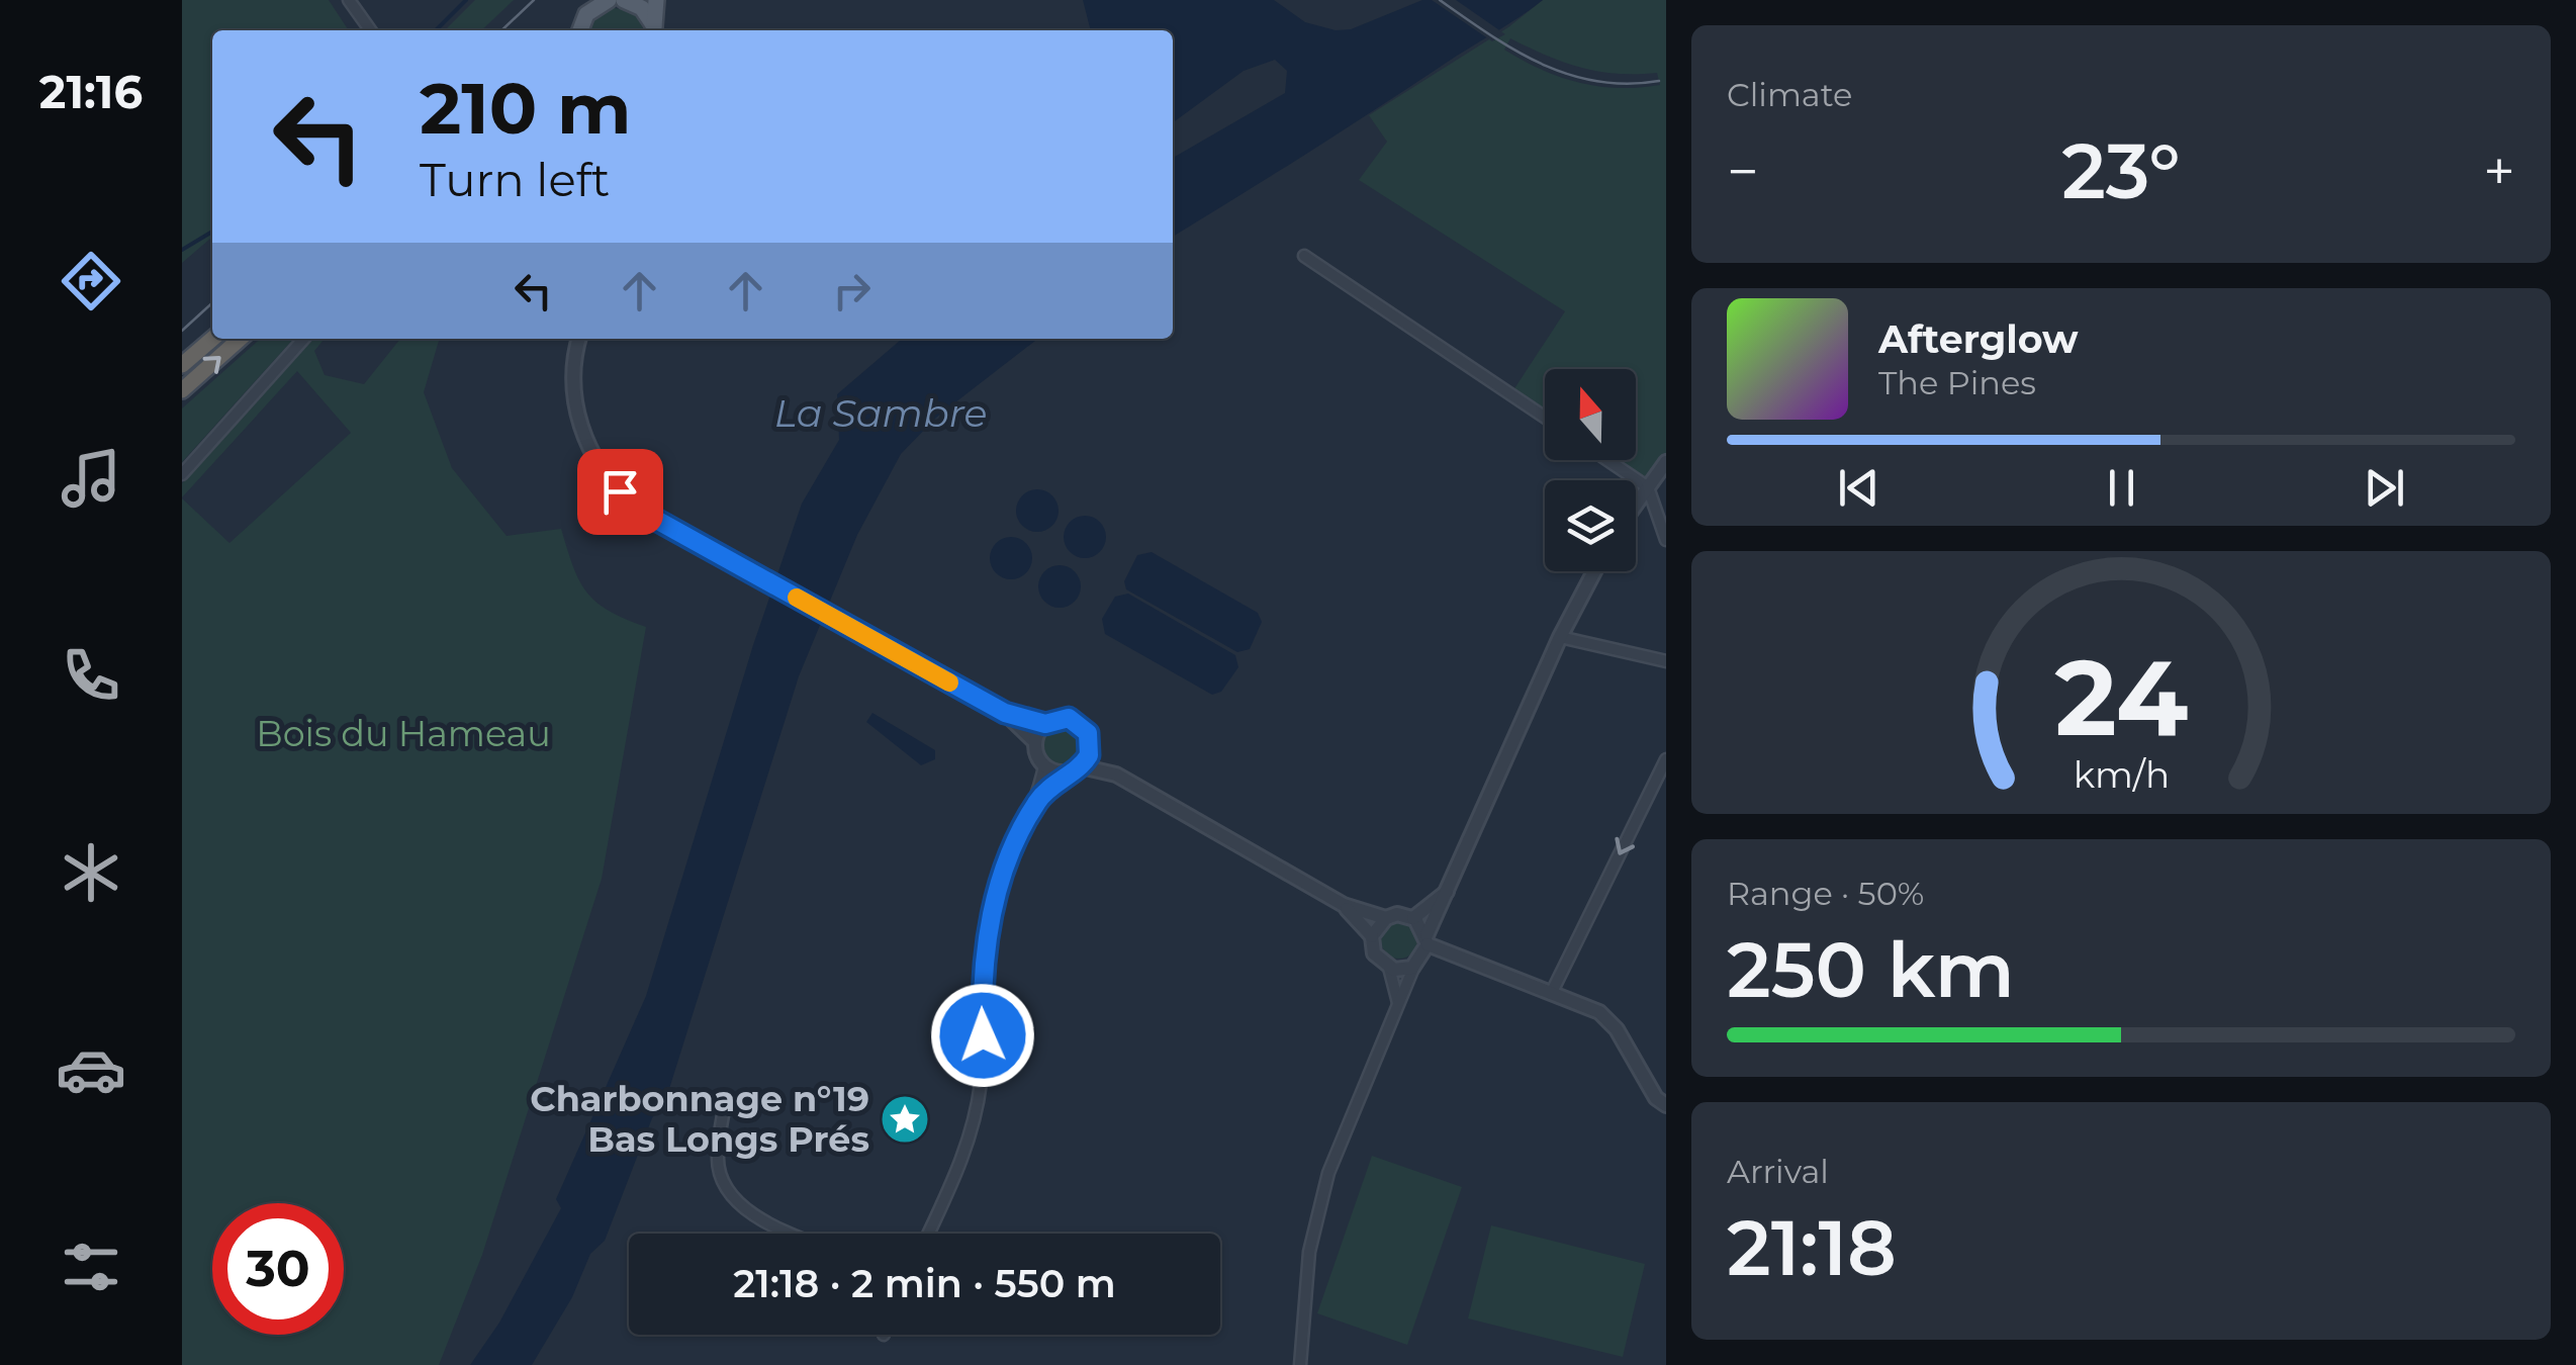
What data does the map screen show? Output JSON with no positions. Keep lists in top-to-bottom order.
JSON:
{
  "water": ["La Sambre"],
  "parks": ["Bois du Hameau"],
  "places": {
    "place": ["Charbonnage n°19 Bas Longs Prés"]
  },
  "north": "top",
  "page": {
    "tabs": "21:16",
    "tile": [
      "Climate",
      ["Range · 50%", "250 km"],
      ["Arrival", "21:18"]
    ],
    "turn": ["210 m", "Turn left"],
    "heat": ["−", "23°", "+"],
    "song": ["Afterglow", "The Pines"],
    "limit": "30",
    "trip": "21:18 · 2 min · 550 m",
    "gauge": ["24", "km/h"]
  }
}
